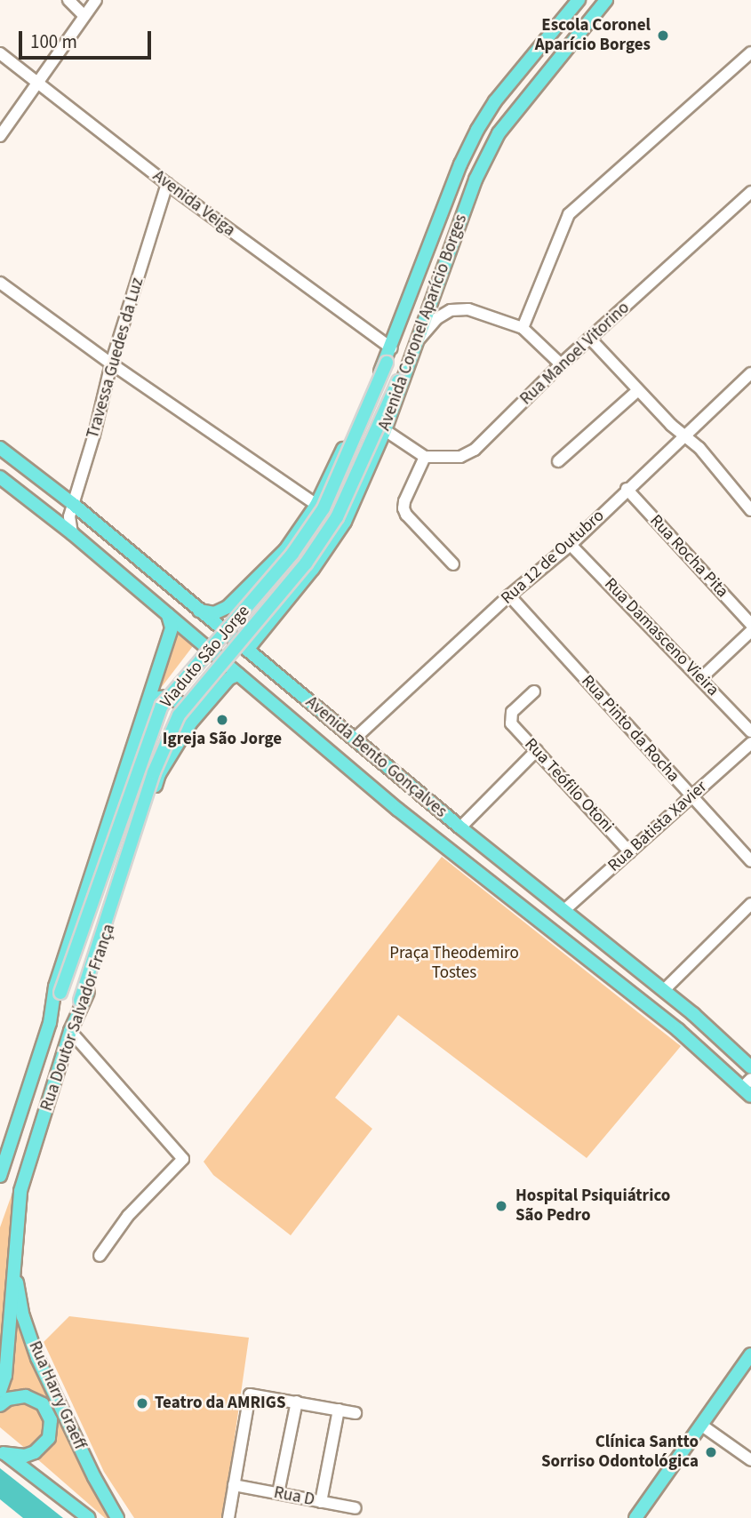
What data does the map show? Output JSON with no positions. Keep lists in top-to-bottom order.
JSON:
{
  "streets": {
    "main road": [
      "Avenida Coronel Aparício Borges",
      "Viaduto São Jorge",
      "Avenida Bento Gonçalves",
      "Rua Doutor Salvador França",
      "Rua Harry Graeff"
    ],
    "street": [
      "Avenida Veiga",
      "Rua Manoel Vitorino",
      "Travessa Guedes da Luz",
      "Rua Rocha Pita",
      "Rua 12 de Outubro",
      "Rua Damasceno Vieira",
      "Rua Pinto da Rocha",
      "Rua Teófilo Otoni",
      "Rua Batista Xavier",
      "Rua D"
    ]
  },
  "crossings": [
    ["Avenida Veiga", "Avenida Coronel Aparício Borges"],
    ["Avenida Veiga", "Travessa Guedes da Luz"],
    ["Avenida Veiga", "Viaduto São Jorge"],
    ["Avenida Coronel Aparício Borges", "Viaduto São Jorge"],
    ["Avenida Coronel Aparício Borges", "Avenida Bento Gonçalves"],
    ["Travessa Guedes da Luz", "Avenida Bento Gonçalves"],
    ["Rua Rocha Pita", "Rua 12 de Outubro"],
    ["Rua 12 de Outubro", "Rua Damasceno Vieira"],
    ["Rua 12 de Outubro", "Rua Pinto da Rocha"],
    ["Rua 12 de Outubro", "Avenida Bento Gonçalves"],
    ["Viaduto São Jorge", "Rua Doutor Salvador França"],
    ["Rua Pinto da Rocha", "Rua Batista Xavier"],
    ["Avenida Bento Gonçalves", "Rua Batista Xavier"],
    ["Avenida Bento Gonçalves", "Rua Doutor Salvador França"],
    ["Rua Teófilo Otoni", "Rua Batista Xavier"],
    ["Rua Doutor Salvador França", "Rua Harry Graeff"]
  ],
  "parks": ["Praça Theodemiro Tostes"],
  "places": [
    "Escola Coronel Aparício Borges",
    "Igreja São Jorge",
    "Hospital Psiquiátrico São Pedro",
    "Teatro da AMRIGS",
    "Clínica Santto Sorriso Odontológica"
  ],
  "scale_bar": "100 m"
}
